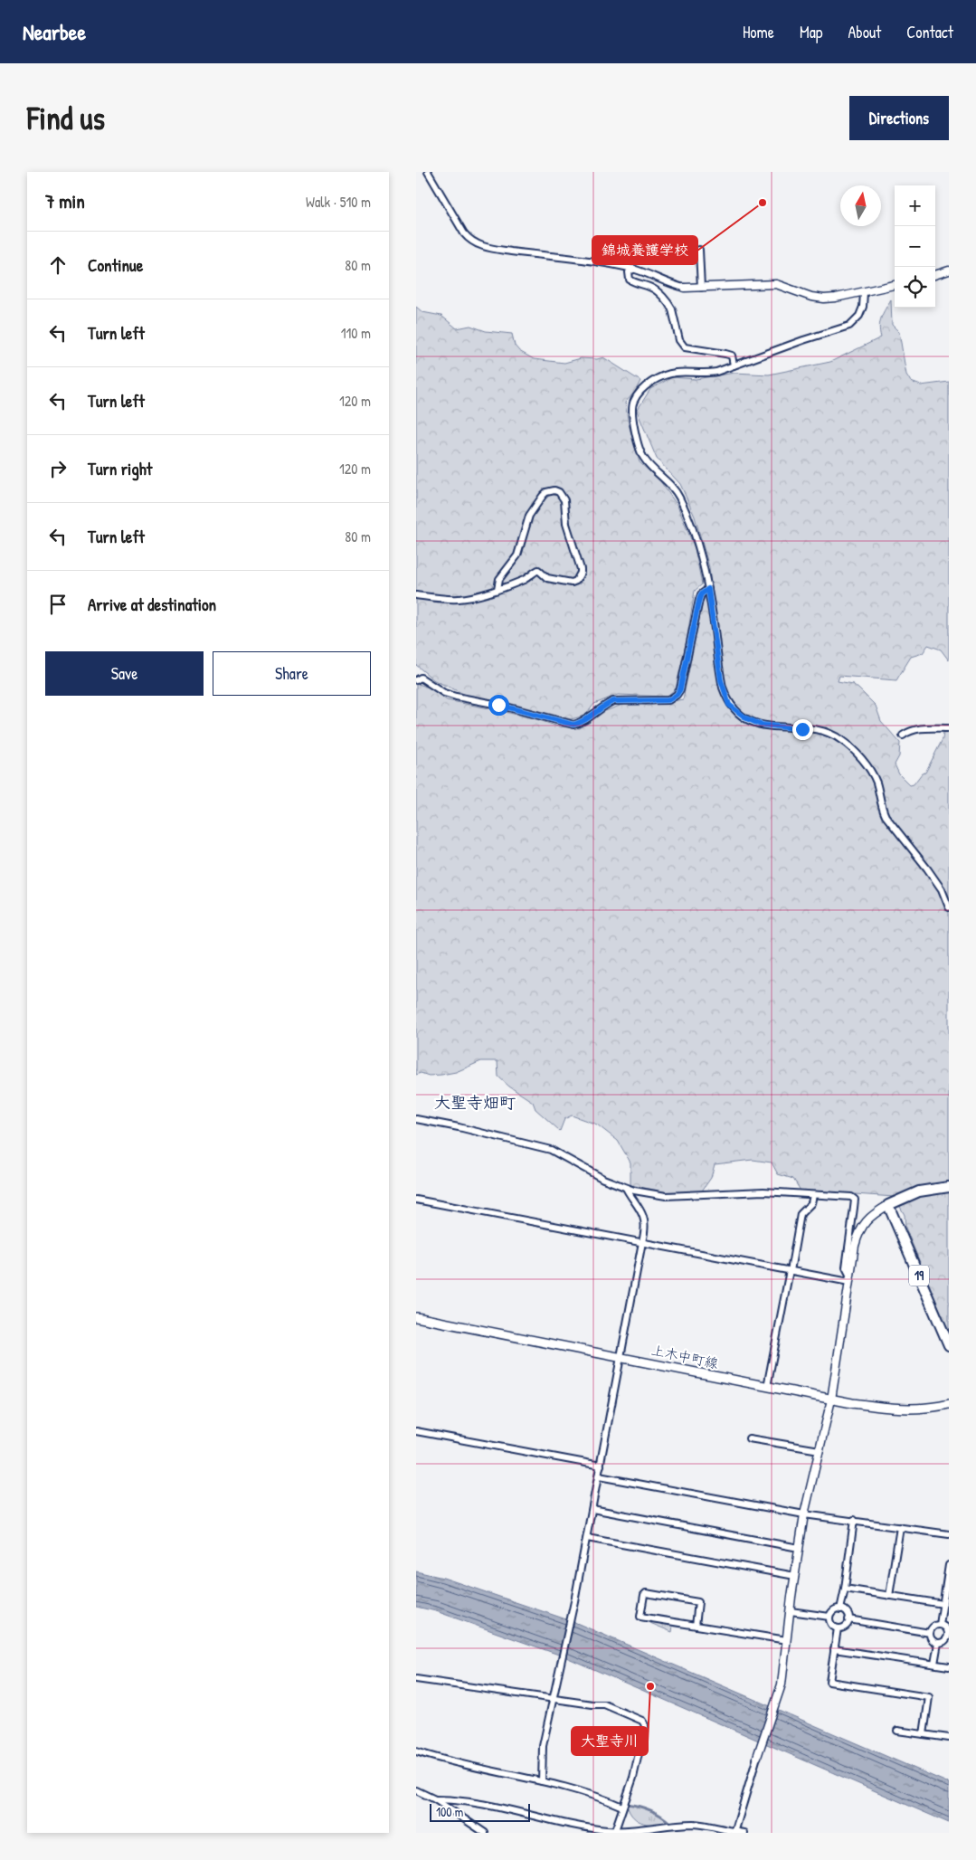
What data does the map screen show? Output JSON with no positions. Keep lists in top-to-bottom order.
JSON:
{
  "streets": {
    "main road": ["19", "上木中町線"]
  },
  "districts": ["大聖寺畑町"],
  "places": ["錦城養護学校", "大聖寺川"],
  "scale_bar": "100 m",
  "north": "top",
  "page": {
    "header": "Nearbee",
    "nav": [
      "Home",
      "Map",
      "About",
      "Contact"
    ],
    "buttons": [
      "Directions",
      ["Save", "Share"]
    ],
    "title": "Find us",
    "heading": ["7 min", "Walk · 510 m"],
    "map_buttons": ["+", "−"],
    "list": [
      ["Continue", "80 m"],
      ["Turn left", "110 m"],
      ["Turn left", "120 m"],
      ["Turn right", "120 m"],
      ["Turn left", "80 m"],
      "Arrive at destination"
    ],
    "scale": "100 m"
  }
}
